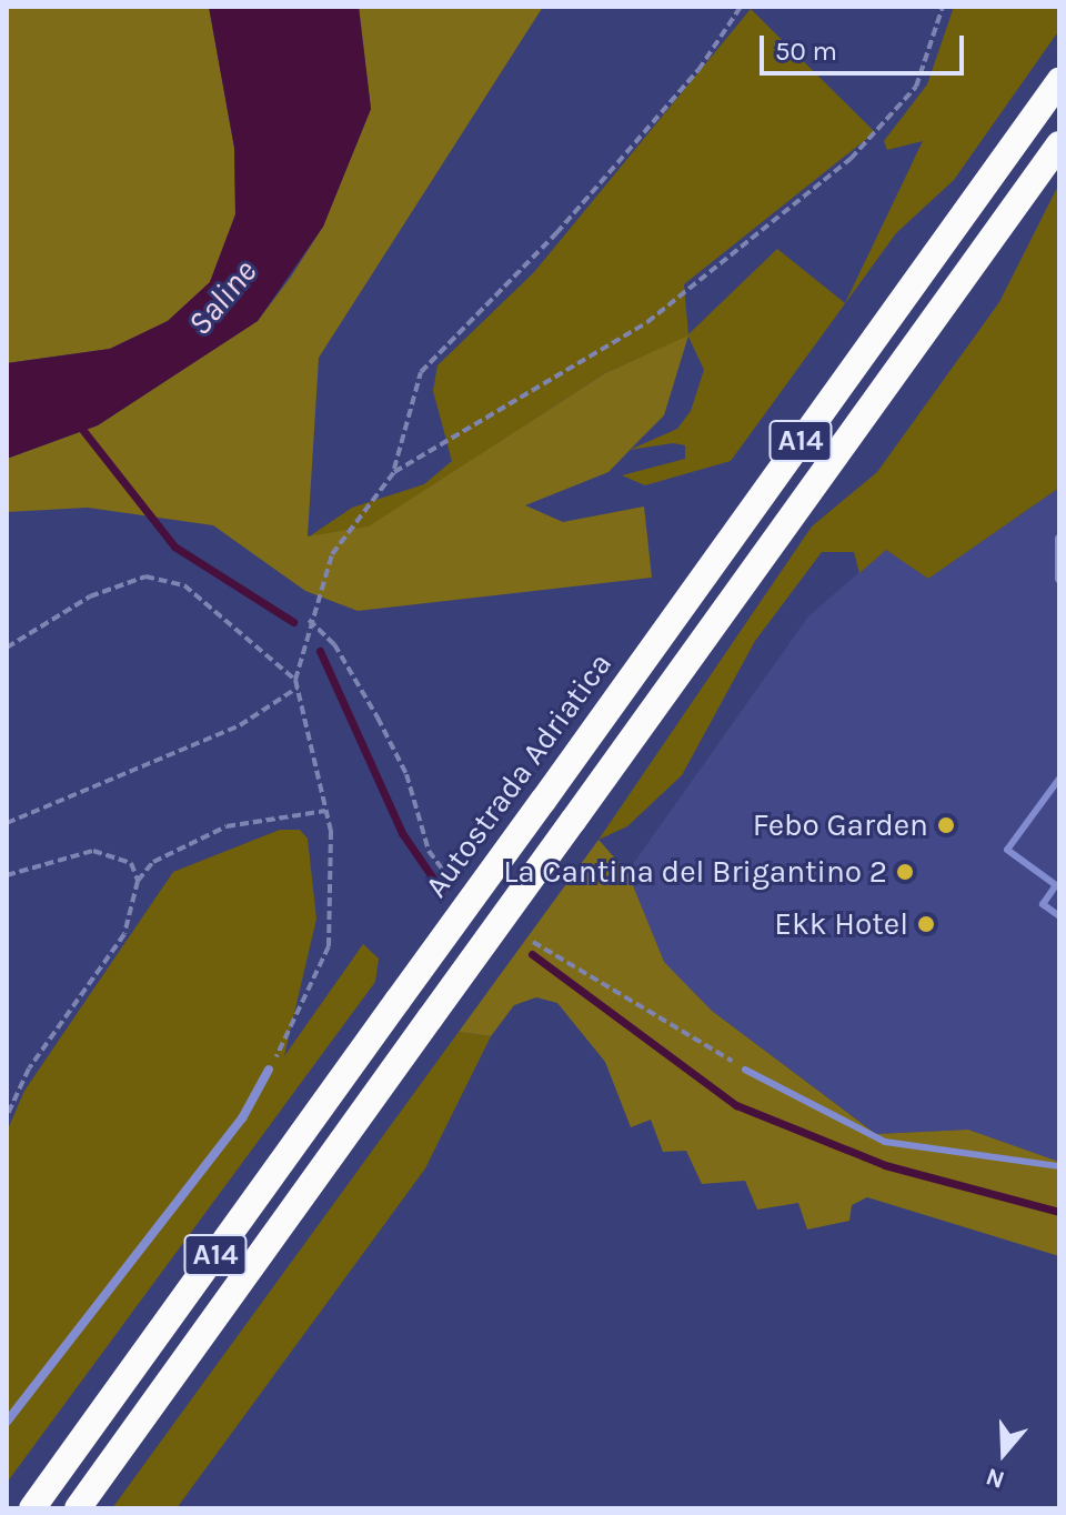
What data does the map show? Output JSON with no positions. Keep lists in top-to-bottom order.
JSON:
{
  "streets": {
    "highway": ["A14", "Autostrada Adriatica"]
  },
  "water": ["Saline"],
  "places": ["Febo Garden", "La Cantina del Brigantino 2", "Ekk Hotel"],
  "scale_bar": "50 m",
  "north": "bottom"
}
